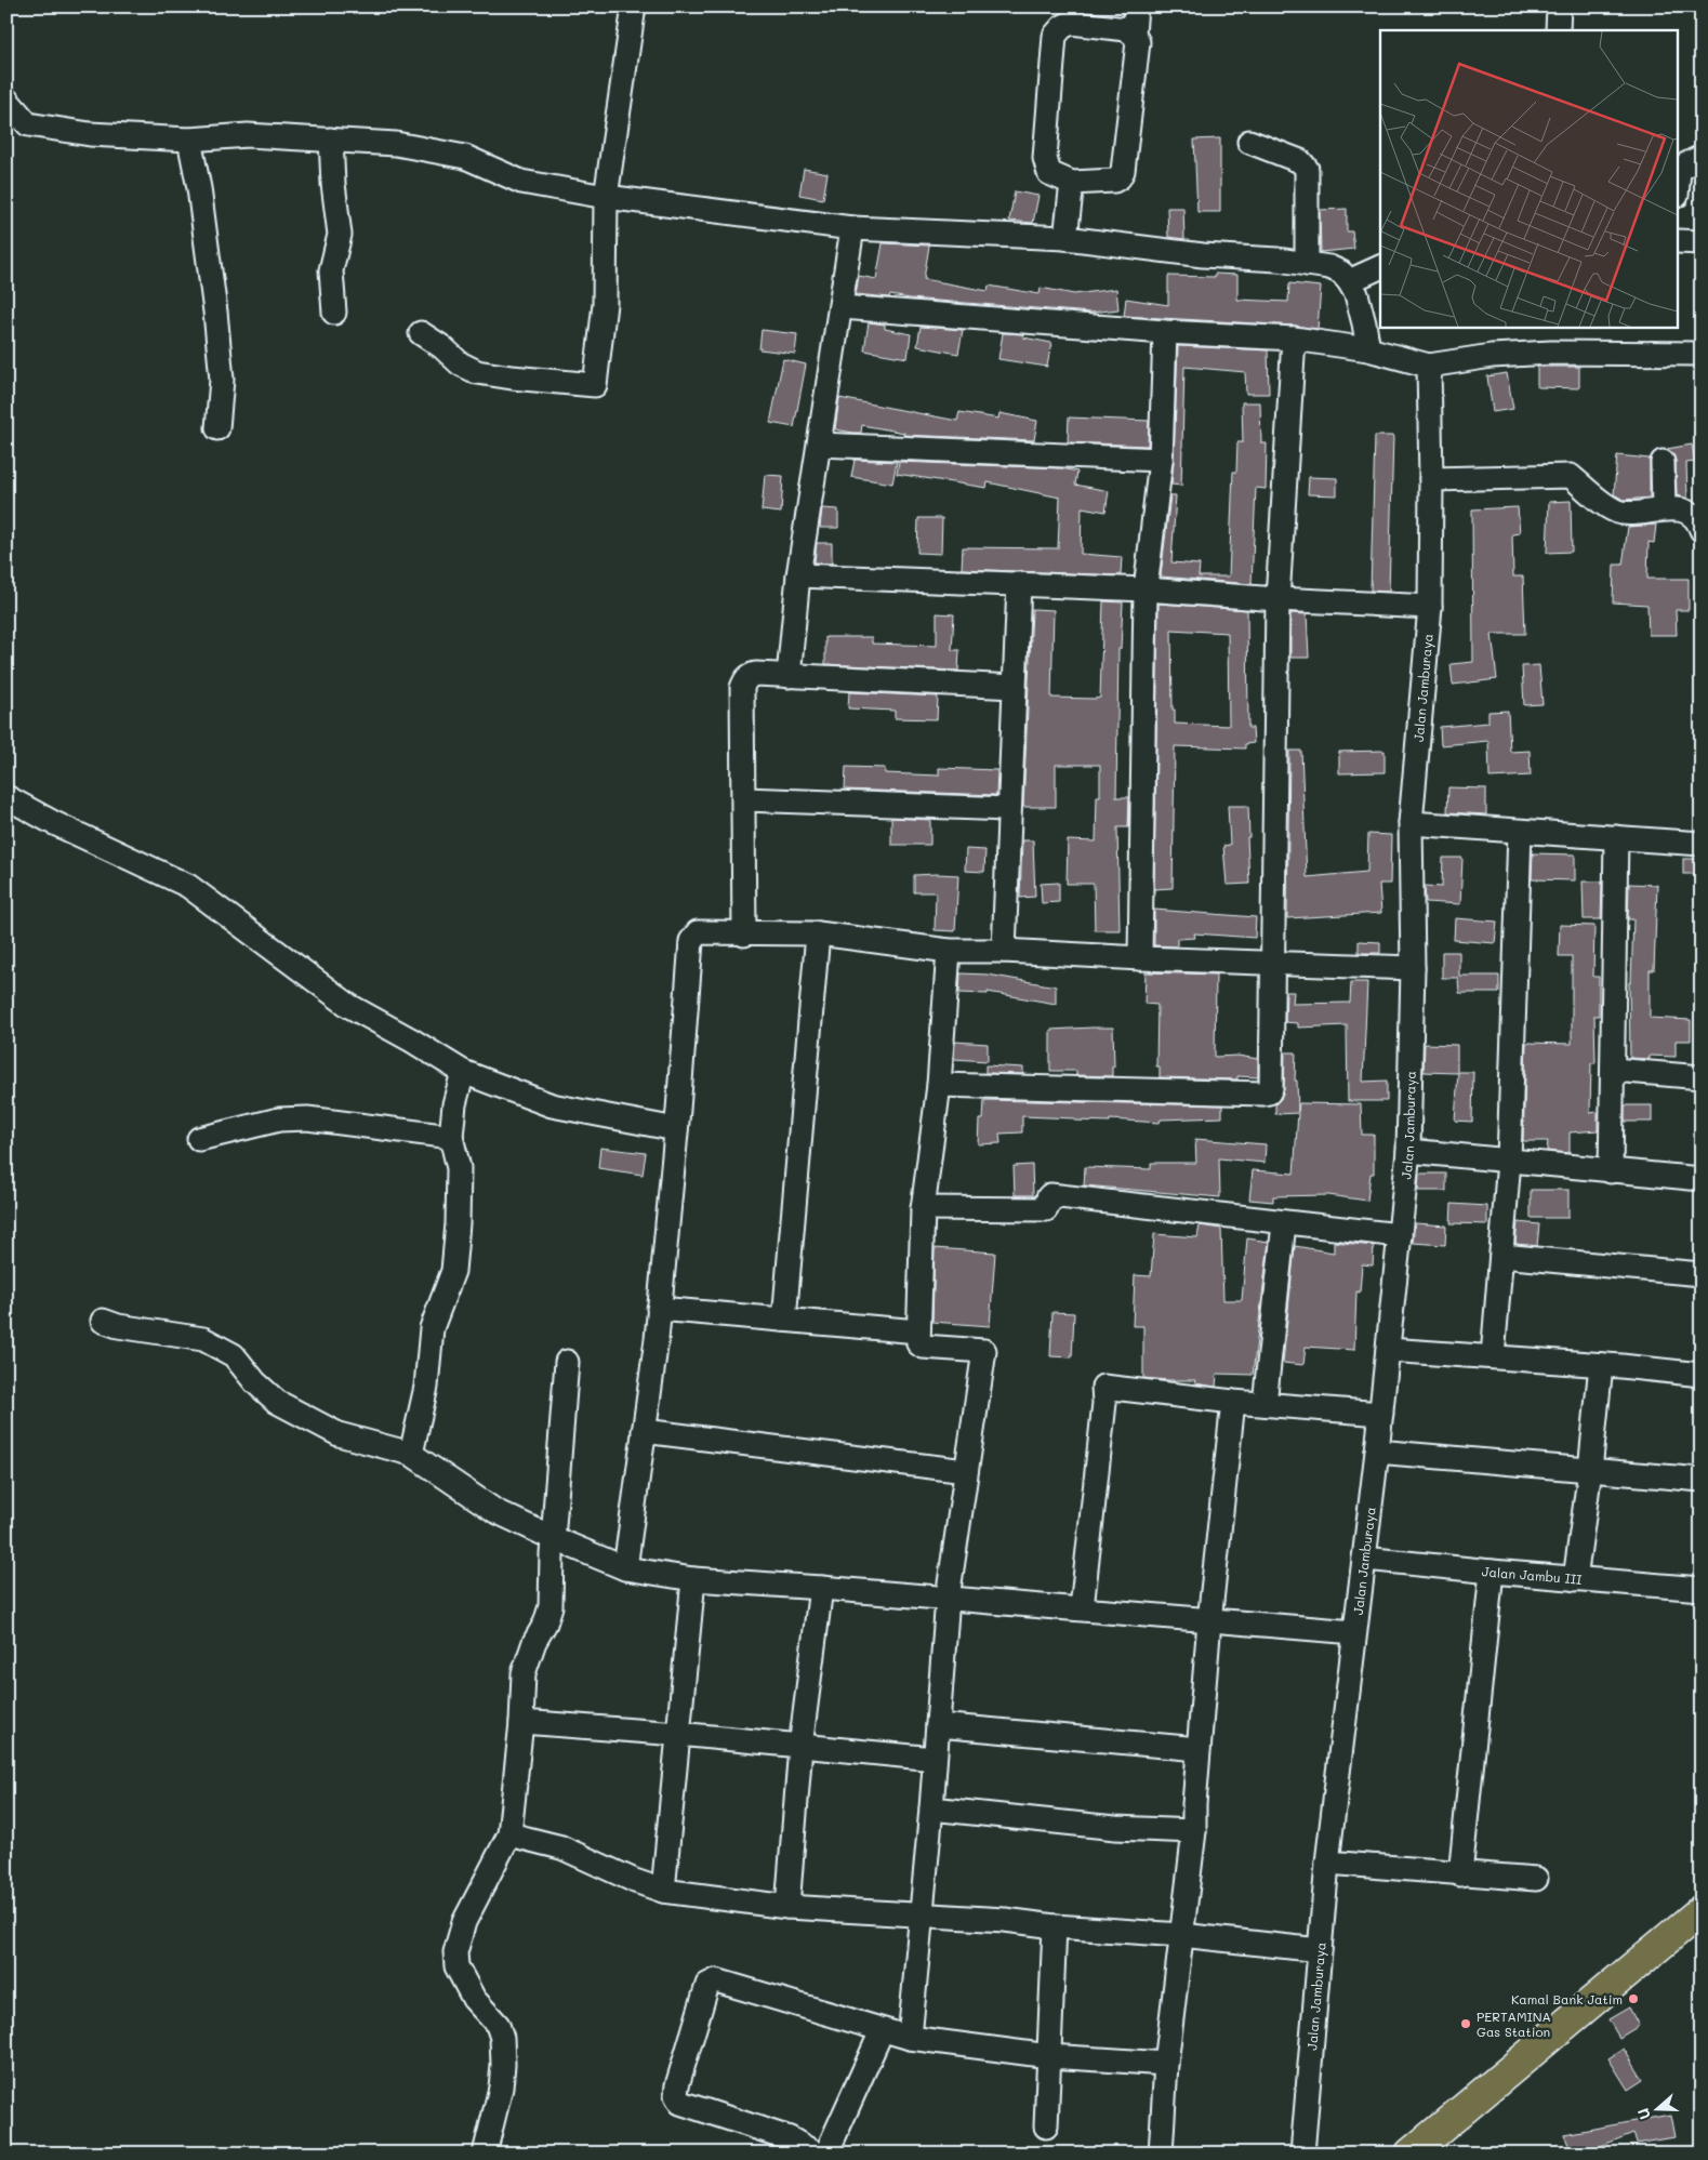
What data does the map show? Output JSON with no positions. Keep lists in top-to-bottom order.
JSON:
{
  "streets": {
    "street": ["Jalan Jamburaya", "Jalan Jambu III"]
  },
  "crossings": [
    ["Jalan Jamburaya", "Jalan Jambu III"]
  ],
  "places": ["Kamal Bank Jatim", "PERTAMINA Gas Station"],
  "north": "left"
}
